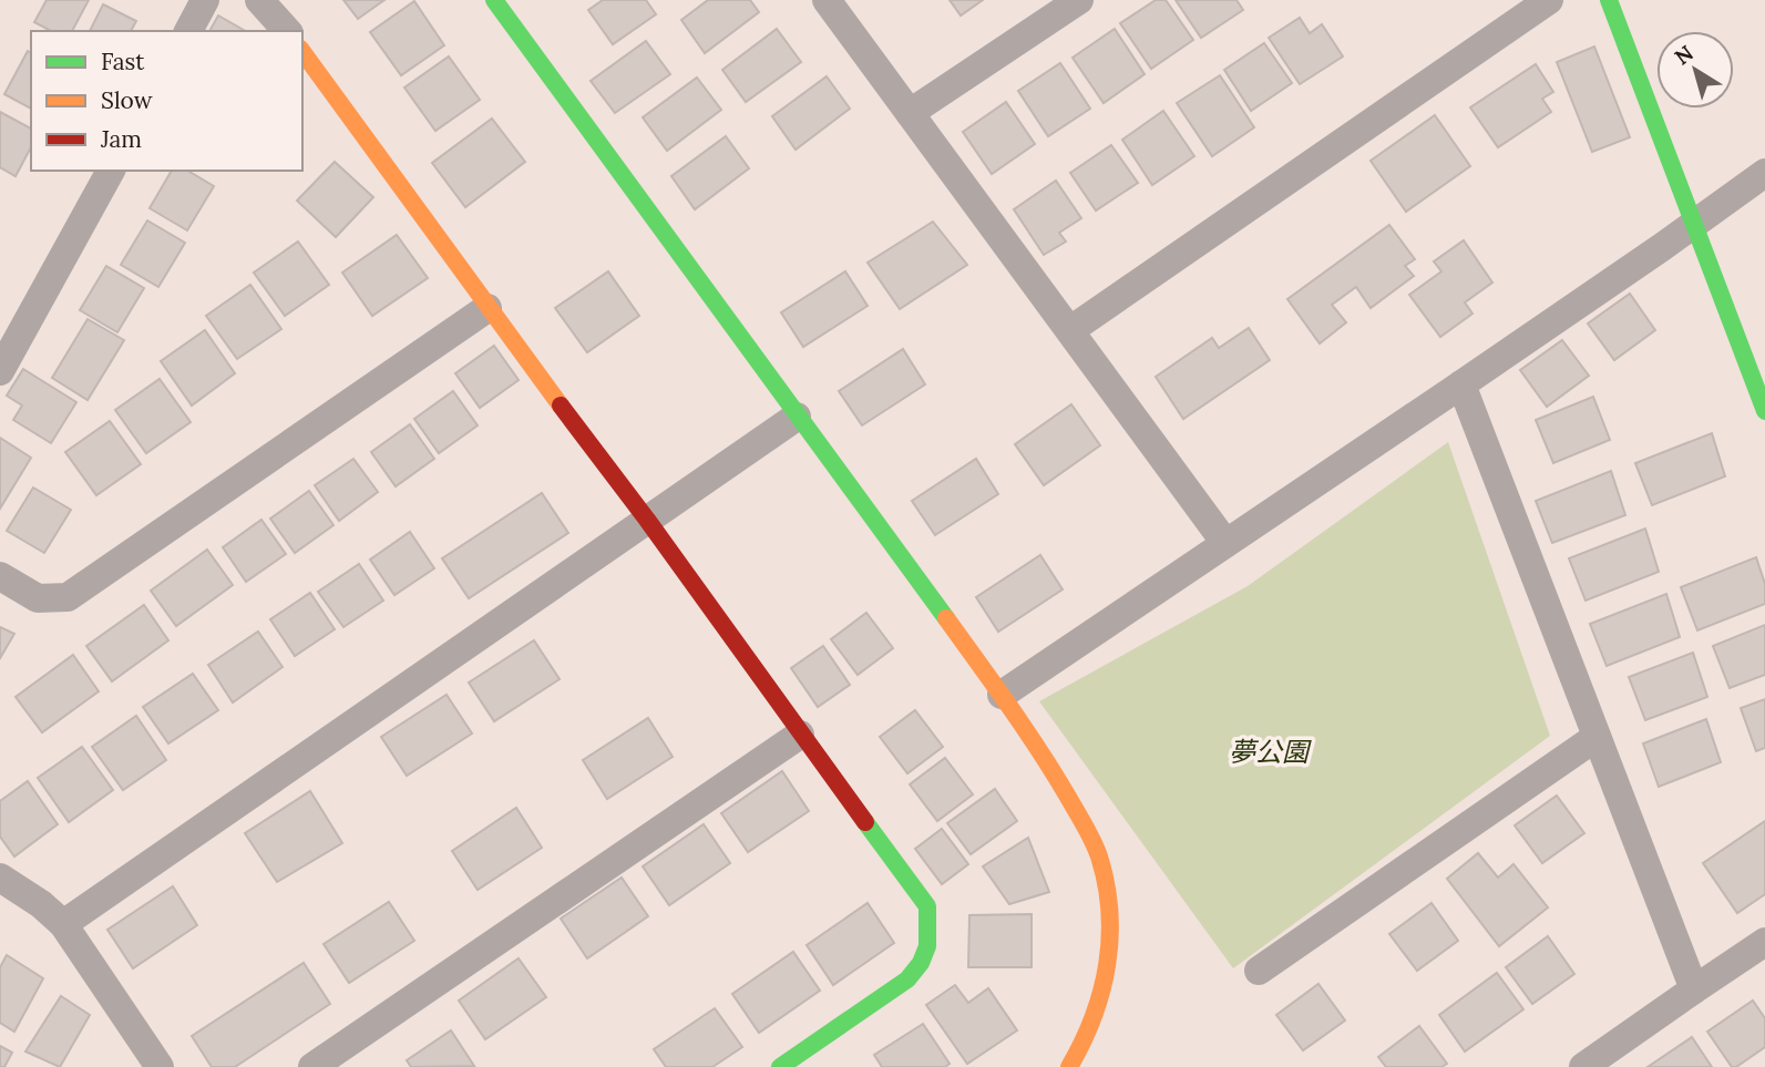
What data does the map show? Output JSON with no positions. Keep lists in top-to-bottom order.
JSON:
{
  "parks": ["夢公園"],
  "legend": ["Fast", "Slow", "Jam"],
  "north": "top left"
}
